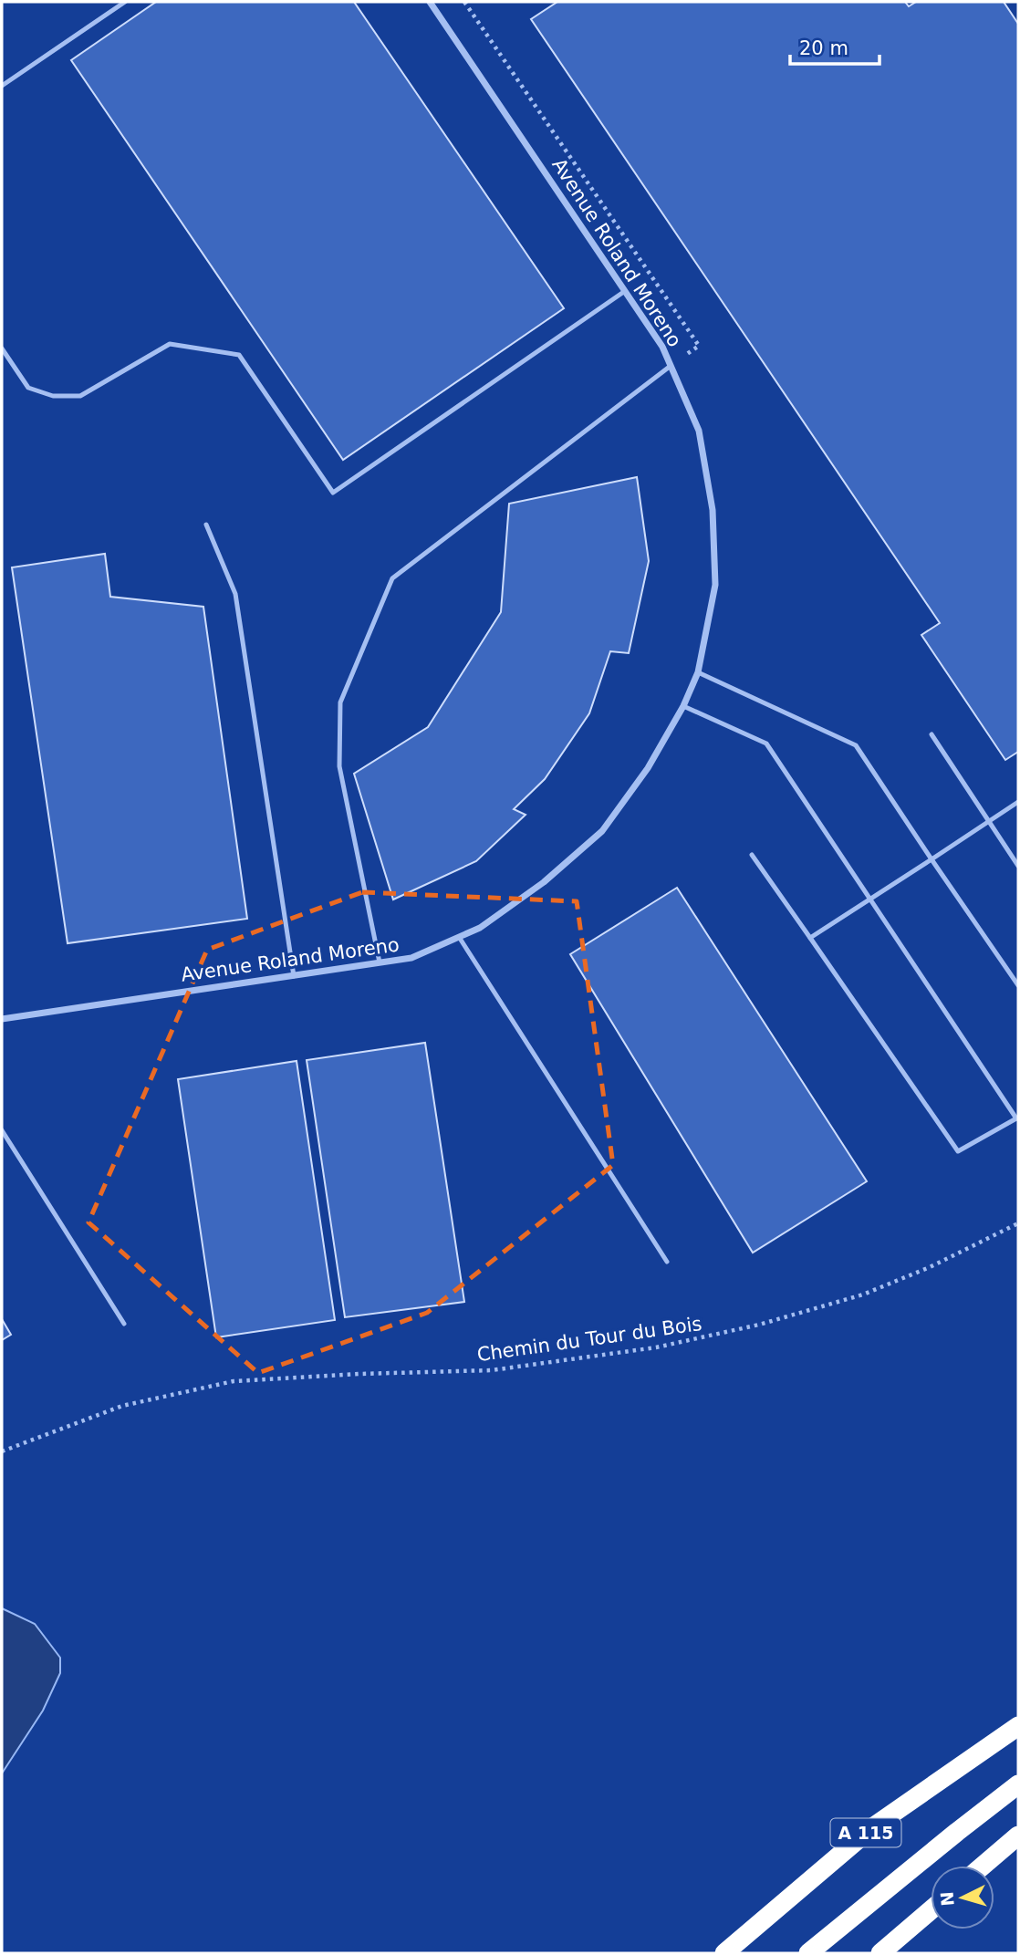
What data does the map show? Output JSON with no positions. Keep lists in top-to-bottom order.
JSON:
{
  "streets": {
    "highway": ["A 115"],
    "street": ["Avenue Roland Moreno"],
    "path": ["Chemin du Tour du Bois"]
  },
  "scale_bar": "20 m",
  "north": "left"
}
